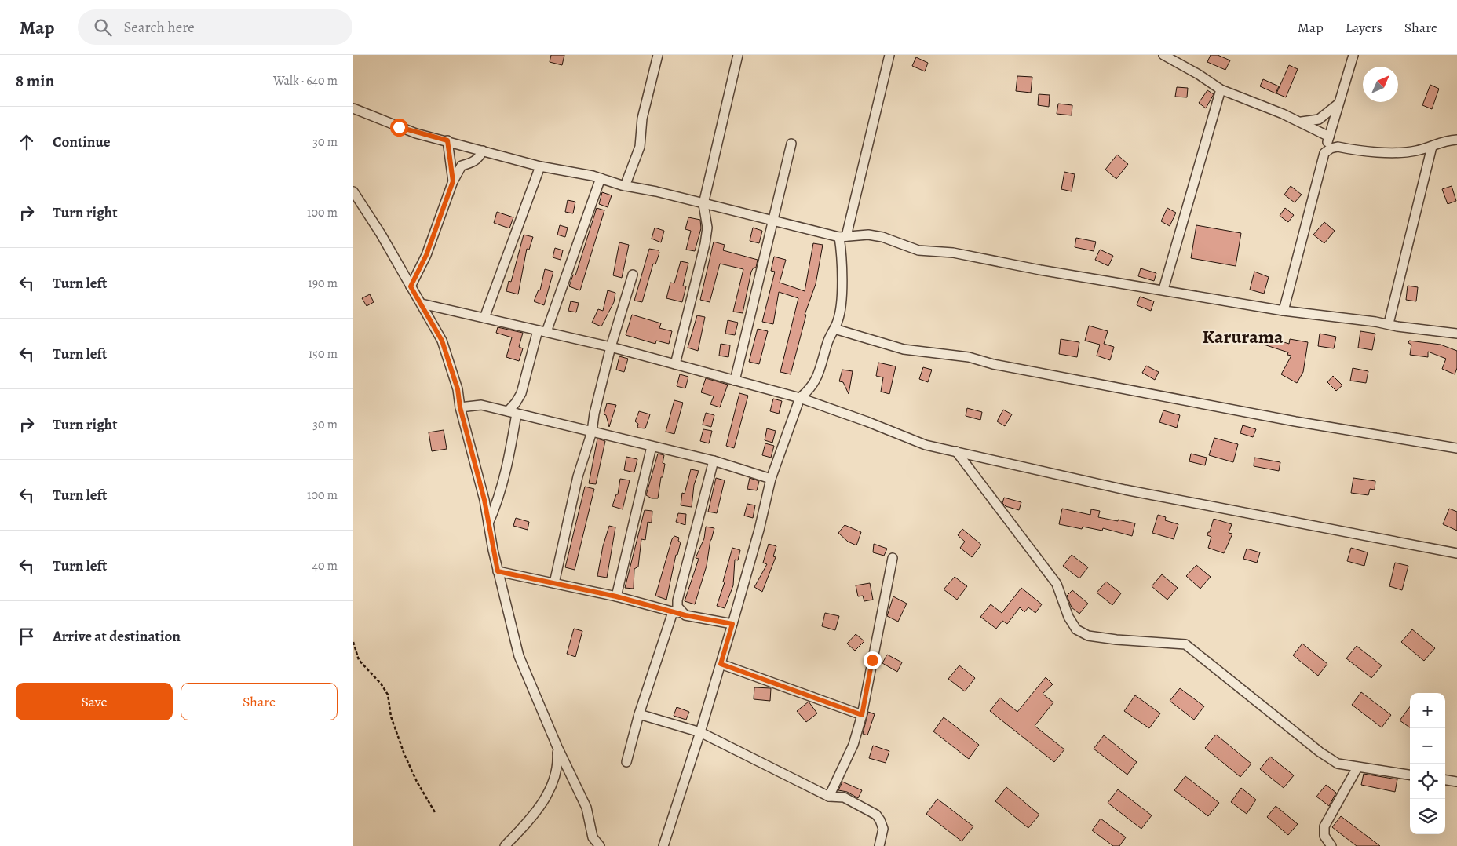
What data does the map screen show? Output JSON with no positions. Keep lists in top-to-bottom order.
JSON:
{
  "districts": ["Karurama"],
  "north": "top right",
  "page": {
    "header": "Map",
    "search": "Search here",
    "nav": ["Map", "Layers", "Share"],
    "heading": ["8 min", "Walk · 640 m"],
    "list": [
      ["Continue", "30 m"],
      ["Turn right", "100 m"],
      ["Turn left", "190 m"],
      ["Turn left", "150 m"],
      ["Turn right", "30 m"],
      ["Turn left", "100 m"],
      ["Turn left", "40 m"],
      "Arrive at destination"
    ],
    "buttons": ["Save", "Share"],
    "map_buttons": ["+", "−"]
  }
}
